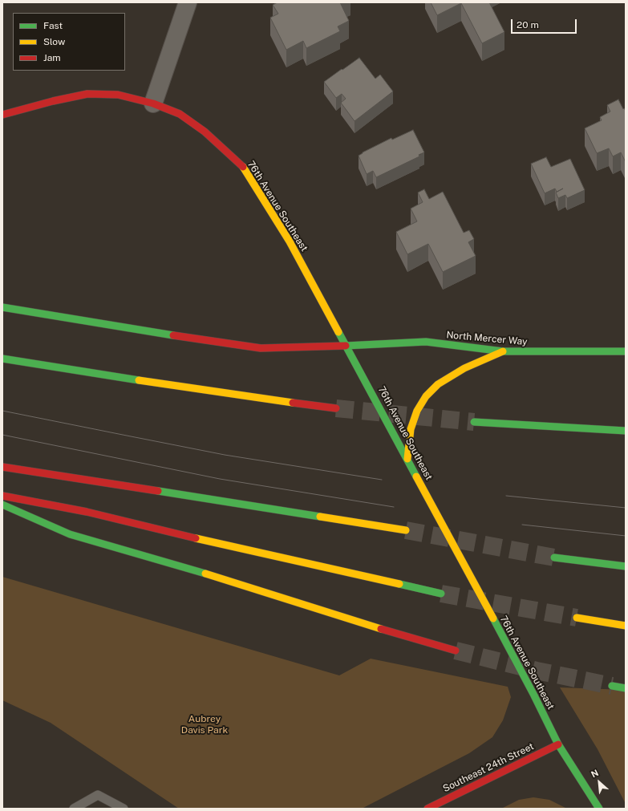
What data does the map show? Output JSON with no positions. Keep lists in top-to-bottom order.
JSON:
{
  "streets": {
    "main road": ["76th Avenue Southeast", "North Mercer Way", "Southeast 24th Street"]
  },
  "crossings": [
    ["76th Avenue Southeast", "North Mercer Way"],
    ["76th Avenue Southeast", "Southeast 24th Street"]
  ],
  "parks": ["Aubrey Davis Park"],
  "legend": ["Fast", "Slow", "Jam"],
  "scale_bar": "20 m",
  "north": "top left"
}
